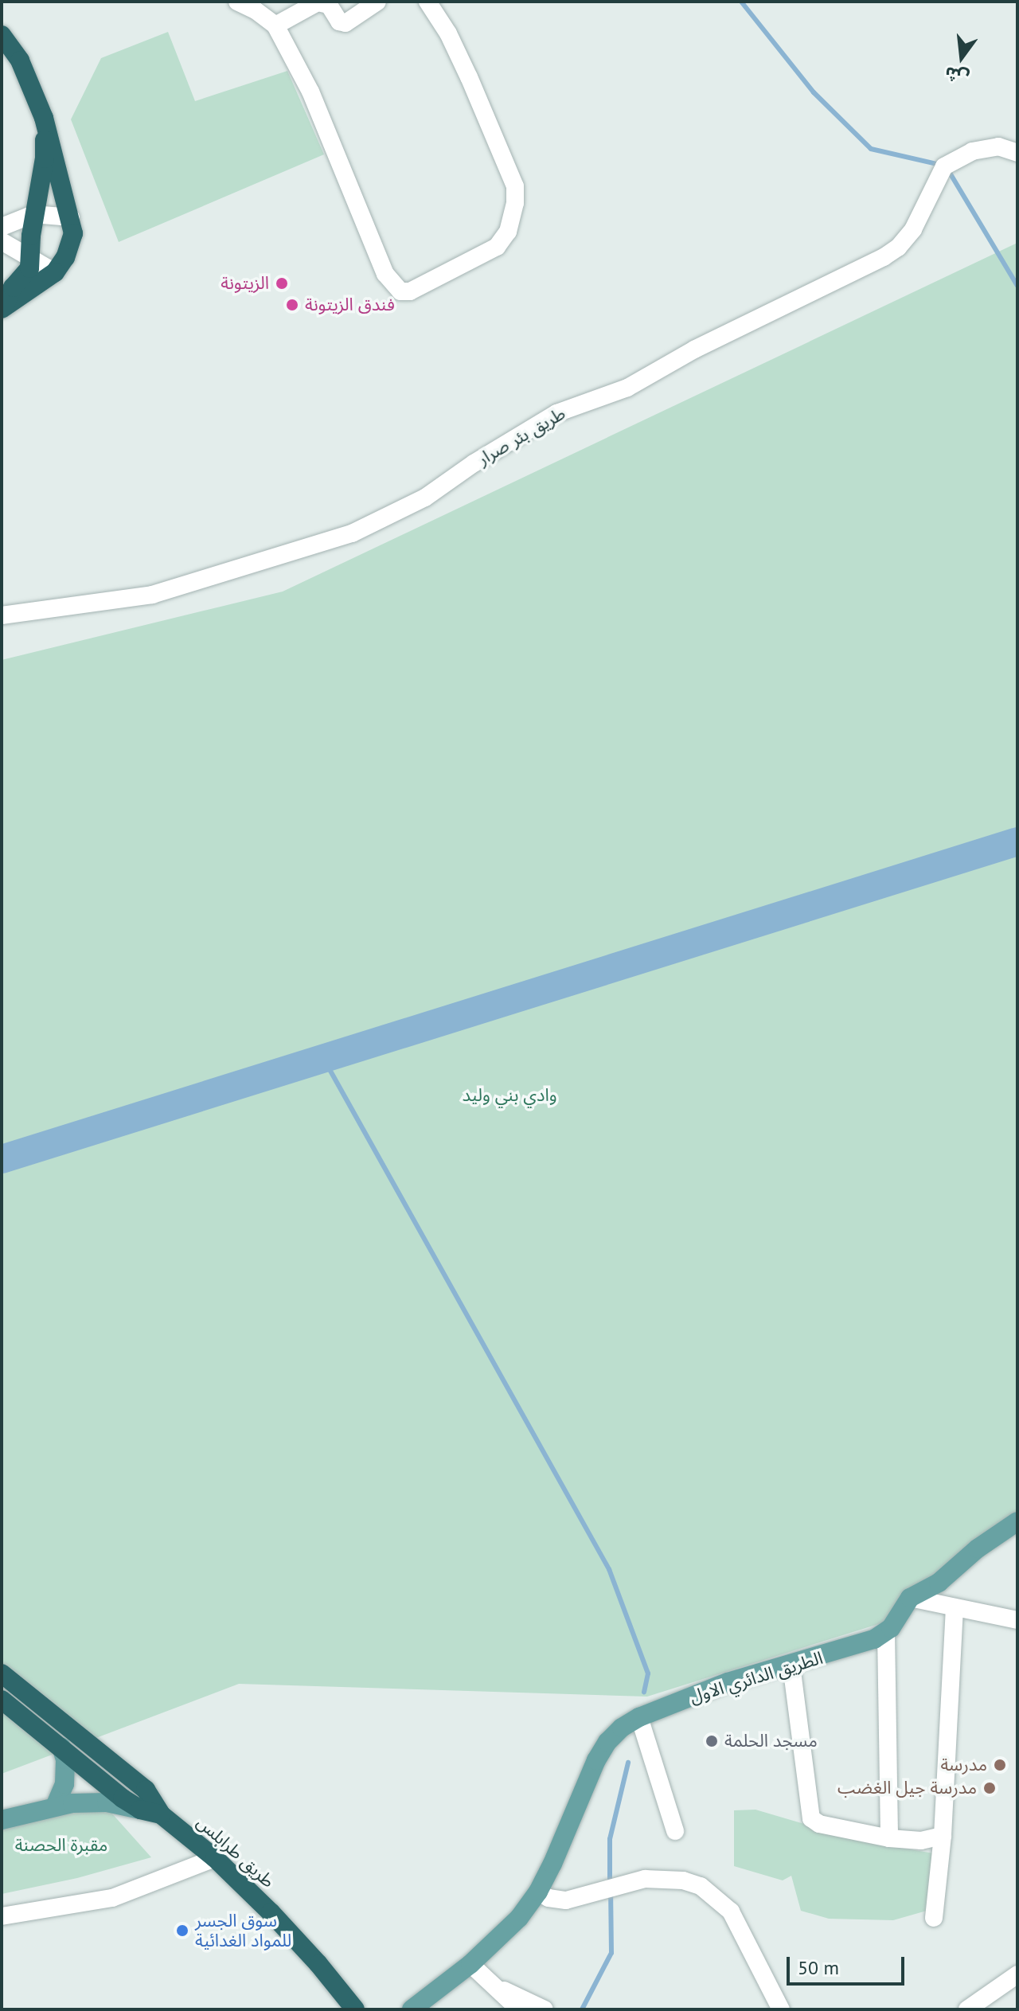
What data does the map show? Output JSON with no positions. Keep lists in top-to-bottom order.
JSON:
{
  "streets": {
    "highway": ["طريق طرابلس"],
    "main road": ["الطريق الدائري الاول"],
    "street": ["طريق بئر صرار"]
  },
  "parks": ["وادي بني وليد", "مقبرة الحصنة"],
  "places": [
    "الزيتونة",
    "فندق الزيتونة",
    "مسجد الحلمة",
    "مدرسة",
    "مدرسة جيل الغضب",
    "سوق الجسر للمواد الغدائية"
  ],
  "scale_bar": "50 m",
  "north": "bottom"
}
